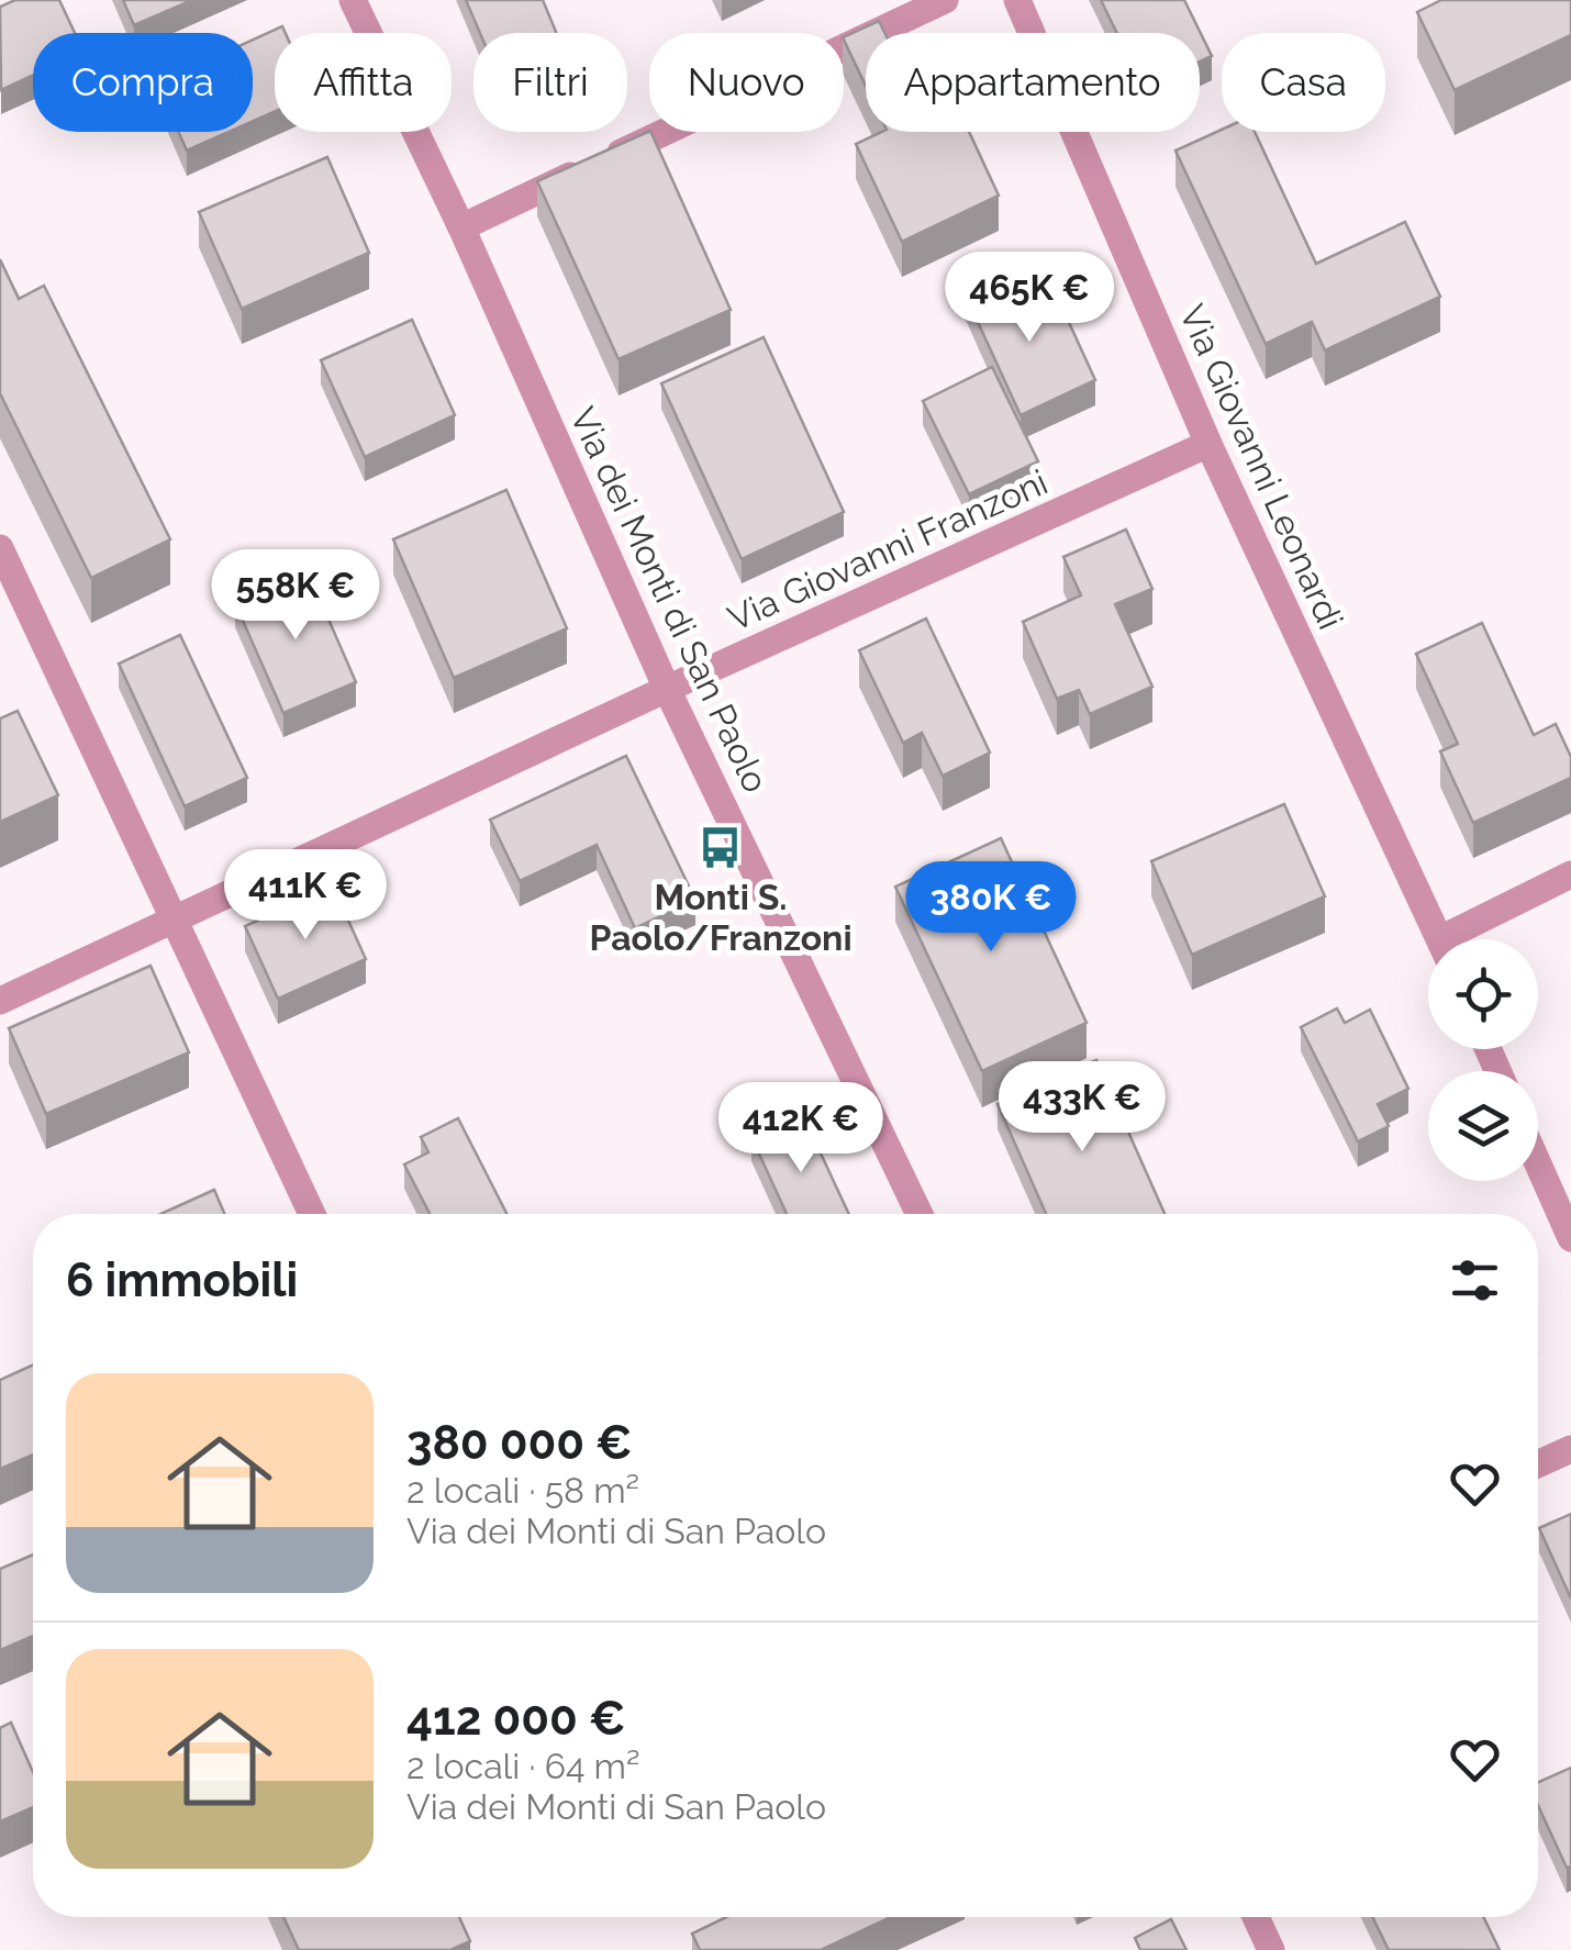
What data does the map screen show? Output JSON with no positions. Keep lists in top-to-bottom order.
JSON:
{
  "streets": {
    "street": ["Via Giovanni Leonardi", "Via Giovanni Franzoni", "Via dei Monti di San Paolo"]
  },
  "crossings": [
    ["Via Giovanni Leonardi", "Via Giovanni Franzoni"],
    ["Via Giovanni Franzoni", "Via dei Monti di San Paolo"]
  ],
  "places": {
    "bus stop": ["Monti S. Paolo/Franzoni"]
  },
  "page": {
    "chip": [
      "Compra",
      "Affitta",
      "Filtri",
      "Nuovo",
      "Appartamento",
      "Casa"
    ],
    "price": [
      "465K €",
      "558K €",
      "411K €",
      "380K €",
      "433K €",
      "412K €"
    ],
    "heading": "6 immobili",
    "list": [
      {
        "name": "380 000 €",
        "note": "2 locali · 58 m² · Via dei Monti di San Paolo"
      },
      {
        "name": "412 000 €",
        "note": "2 locali · 64 m² · Via dei Monti di San Paolo"
      }
    ]
  }
}
